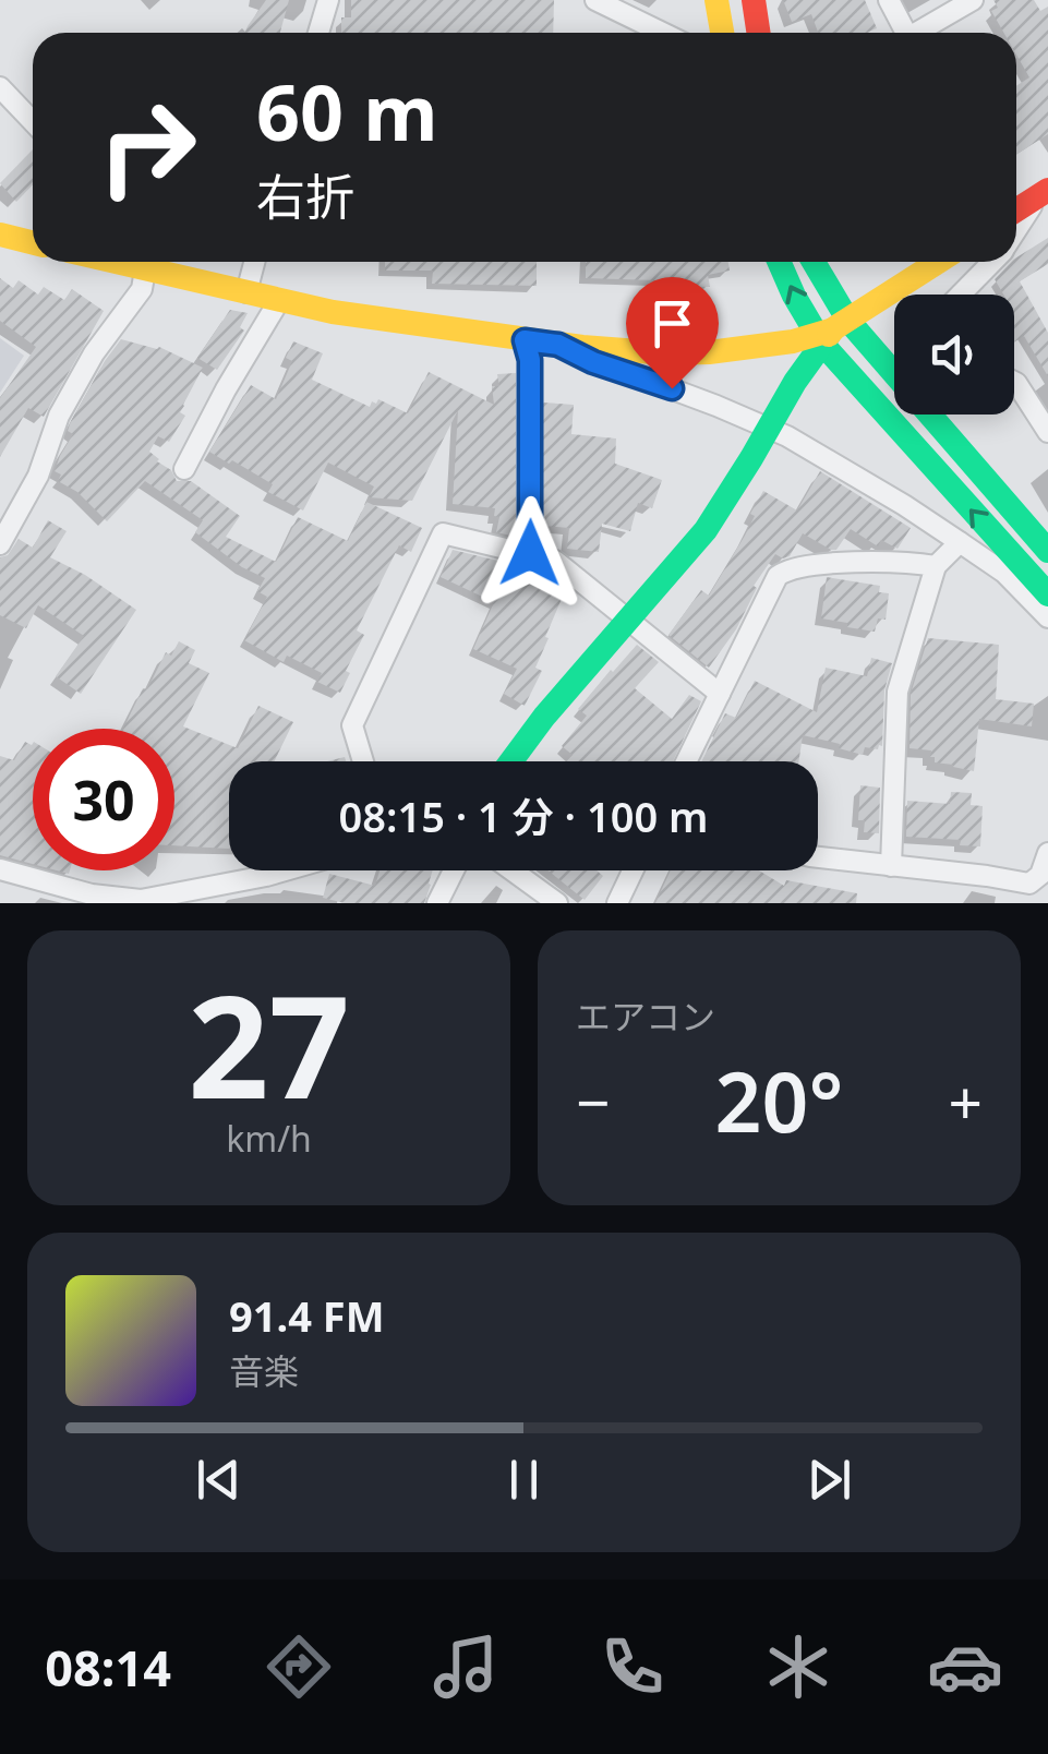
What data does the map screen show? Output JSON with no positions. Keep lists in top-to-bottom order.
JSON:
{
  "page": {
    "turn": ["60 m", "右折"],
    "limit": "30",
    "trip": "08:15 · 1 分 · 100 m",
    "tile": [
      ["27", "km/h"],
      "エアコン"
    ],
    "heat": ["−", "20°", "+"],
    "song": ["91.4 FM", "音楽"],
    "tabs": "08:14"
  }
}
